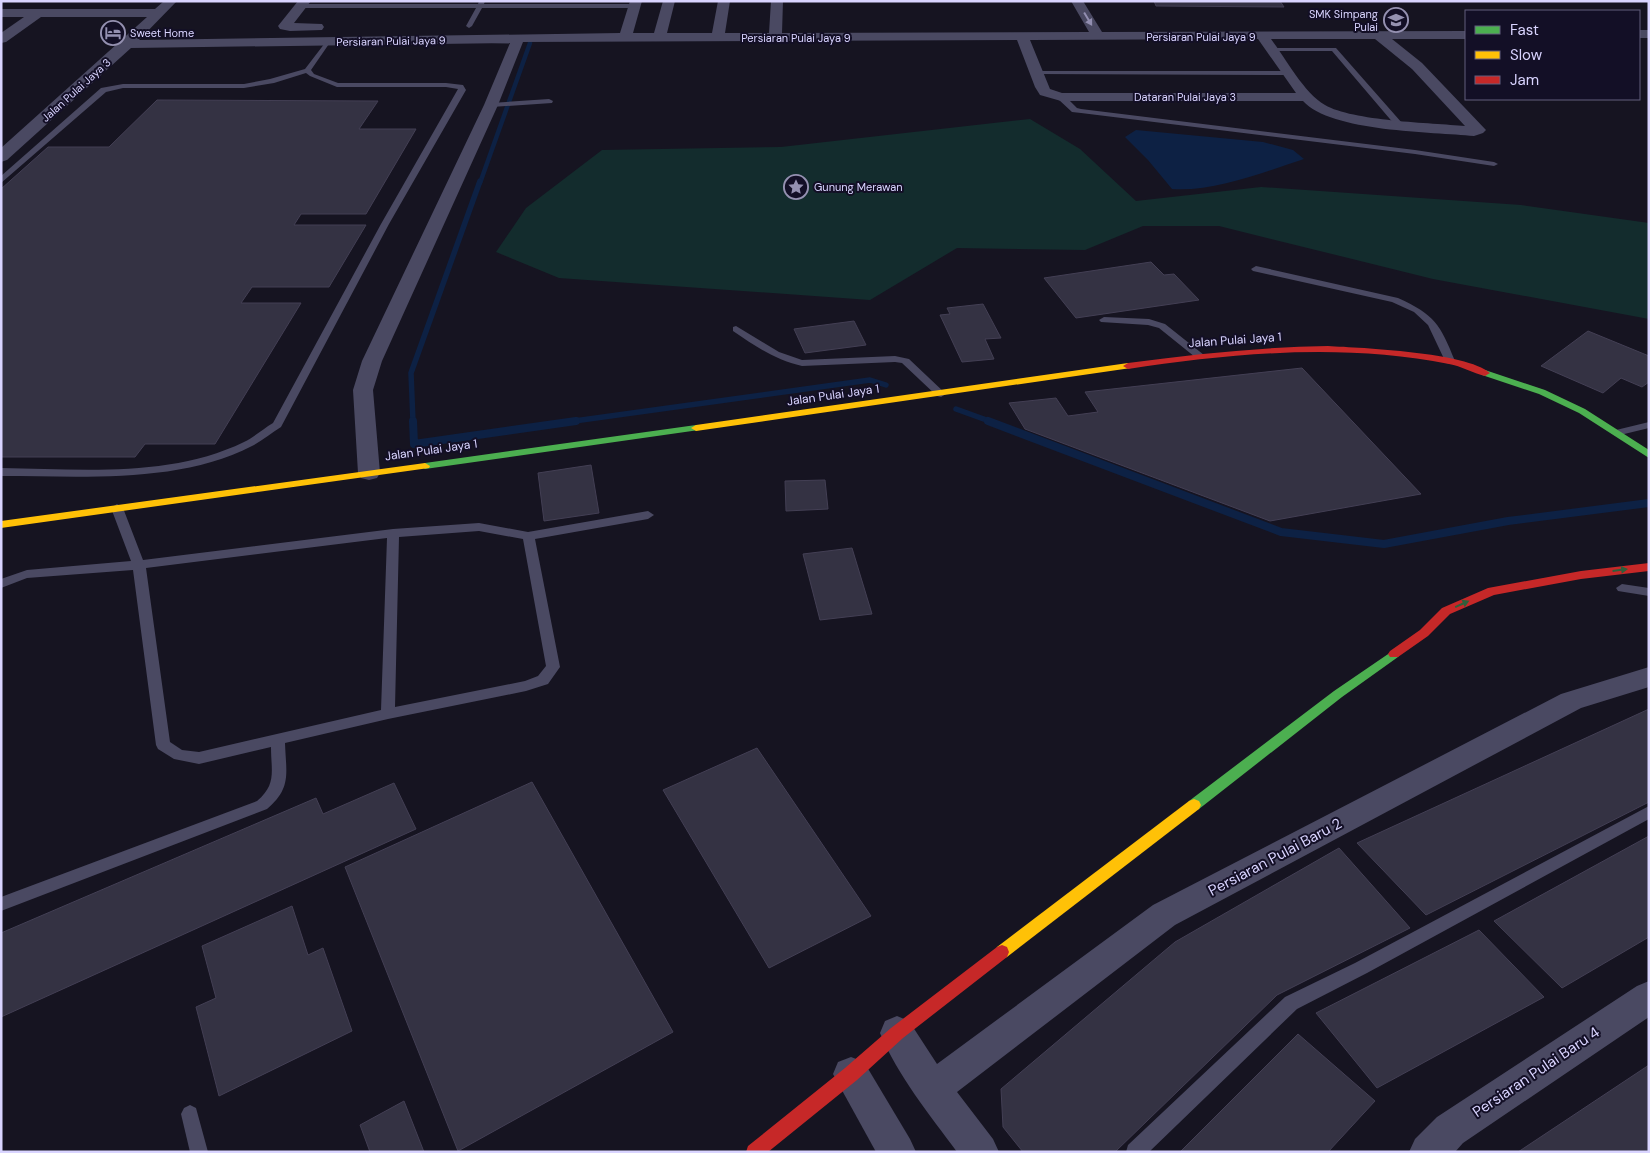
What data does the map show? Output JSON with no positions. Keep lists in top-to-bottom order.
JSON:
{
  "streets": {
    "street": [
      "Persiaran Pulai Jaya 9",
      "Jalan Pulai Jaya 3",
      "Dataran Pulai Jaya 3",
      "Jalan Pulai Jaya 1",
      "Persiaran Pulai Baru 2",
      "Persiaran Pulai Baru 4"
    ]
  },
  "crossings": [
    ["Persiaran Pulai Jaya 9", "Jalan Pulai Jaya 3"]
  ],
  "places": {
    "school or university": ["SMK Simpang Pulai"],
    "hotel": ["Sweet Home"],
    "place": ["Gunung Merawan"]
  },
  "legend": ["Fast", "Slow", "Jam"]
}
